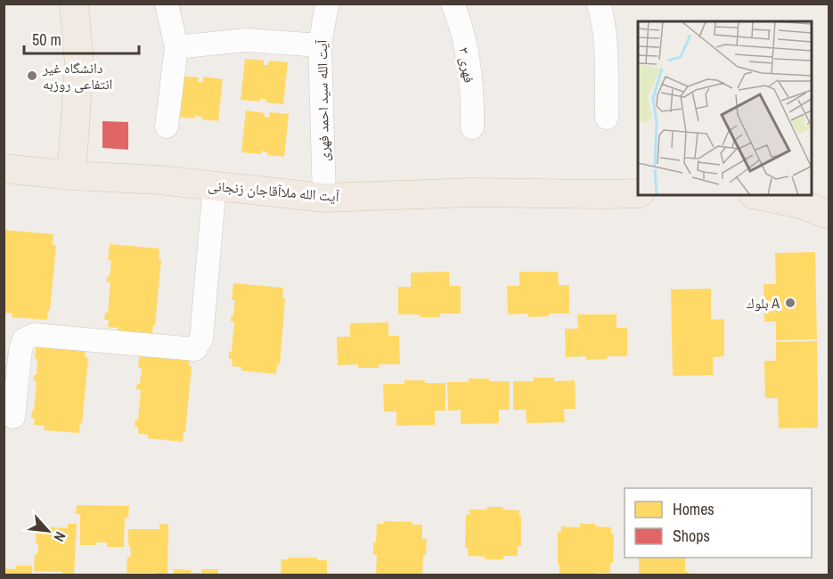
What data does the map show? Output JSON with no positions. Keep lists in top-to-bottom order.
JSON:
{
  "streets": {
    "main road": ["آیت الله ملاآقاجان زنجانی"],
    "street": ["فهری ۳", "آیت الله سید احمد فهری"]
  },
  "crossings": [
    ["آیت الله سید احمد فهری", "آیت الله ملاآقاجان زنجانی"]
  ],
  "places": ["دانشگاه غیر انتفاعی روزبه", "بلوك A"],
  "legend": ["Homes", "Shops"],
  "scale_bar": "50 m",
  "north": "bottom right"
}
